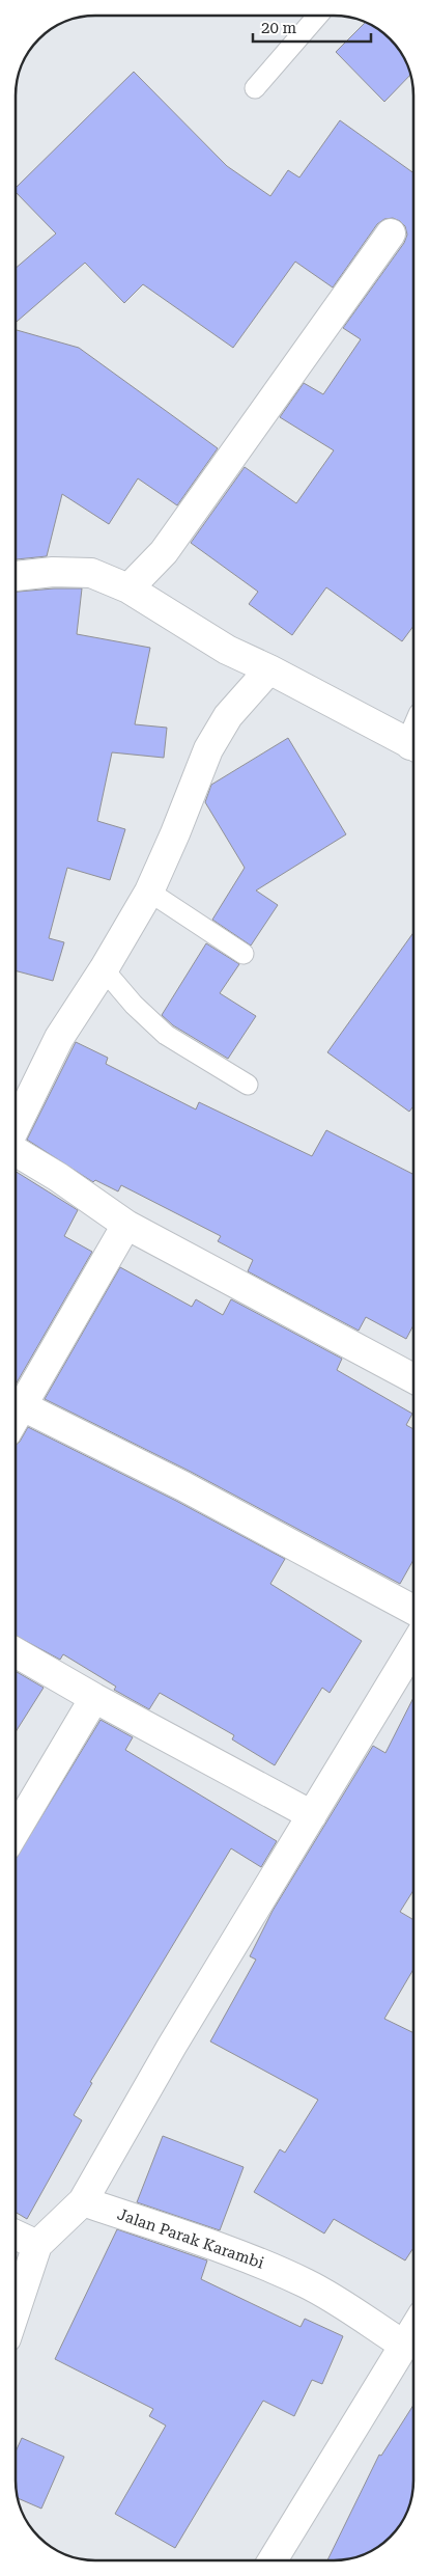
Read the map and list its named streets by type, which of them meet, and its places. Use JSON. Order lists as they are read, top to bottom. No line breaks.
{"streets":{"street":["Jalan Parak Karambi"]},"scale_bar":"20 m"}
